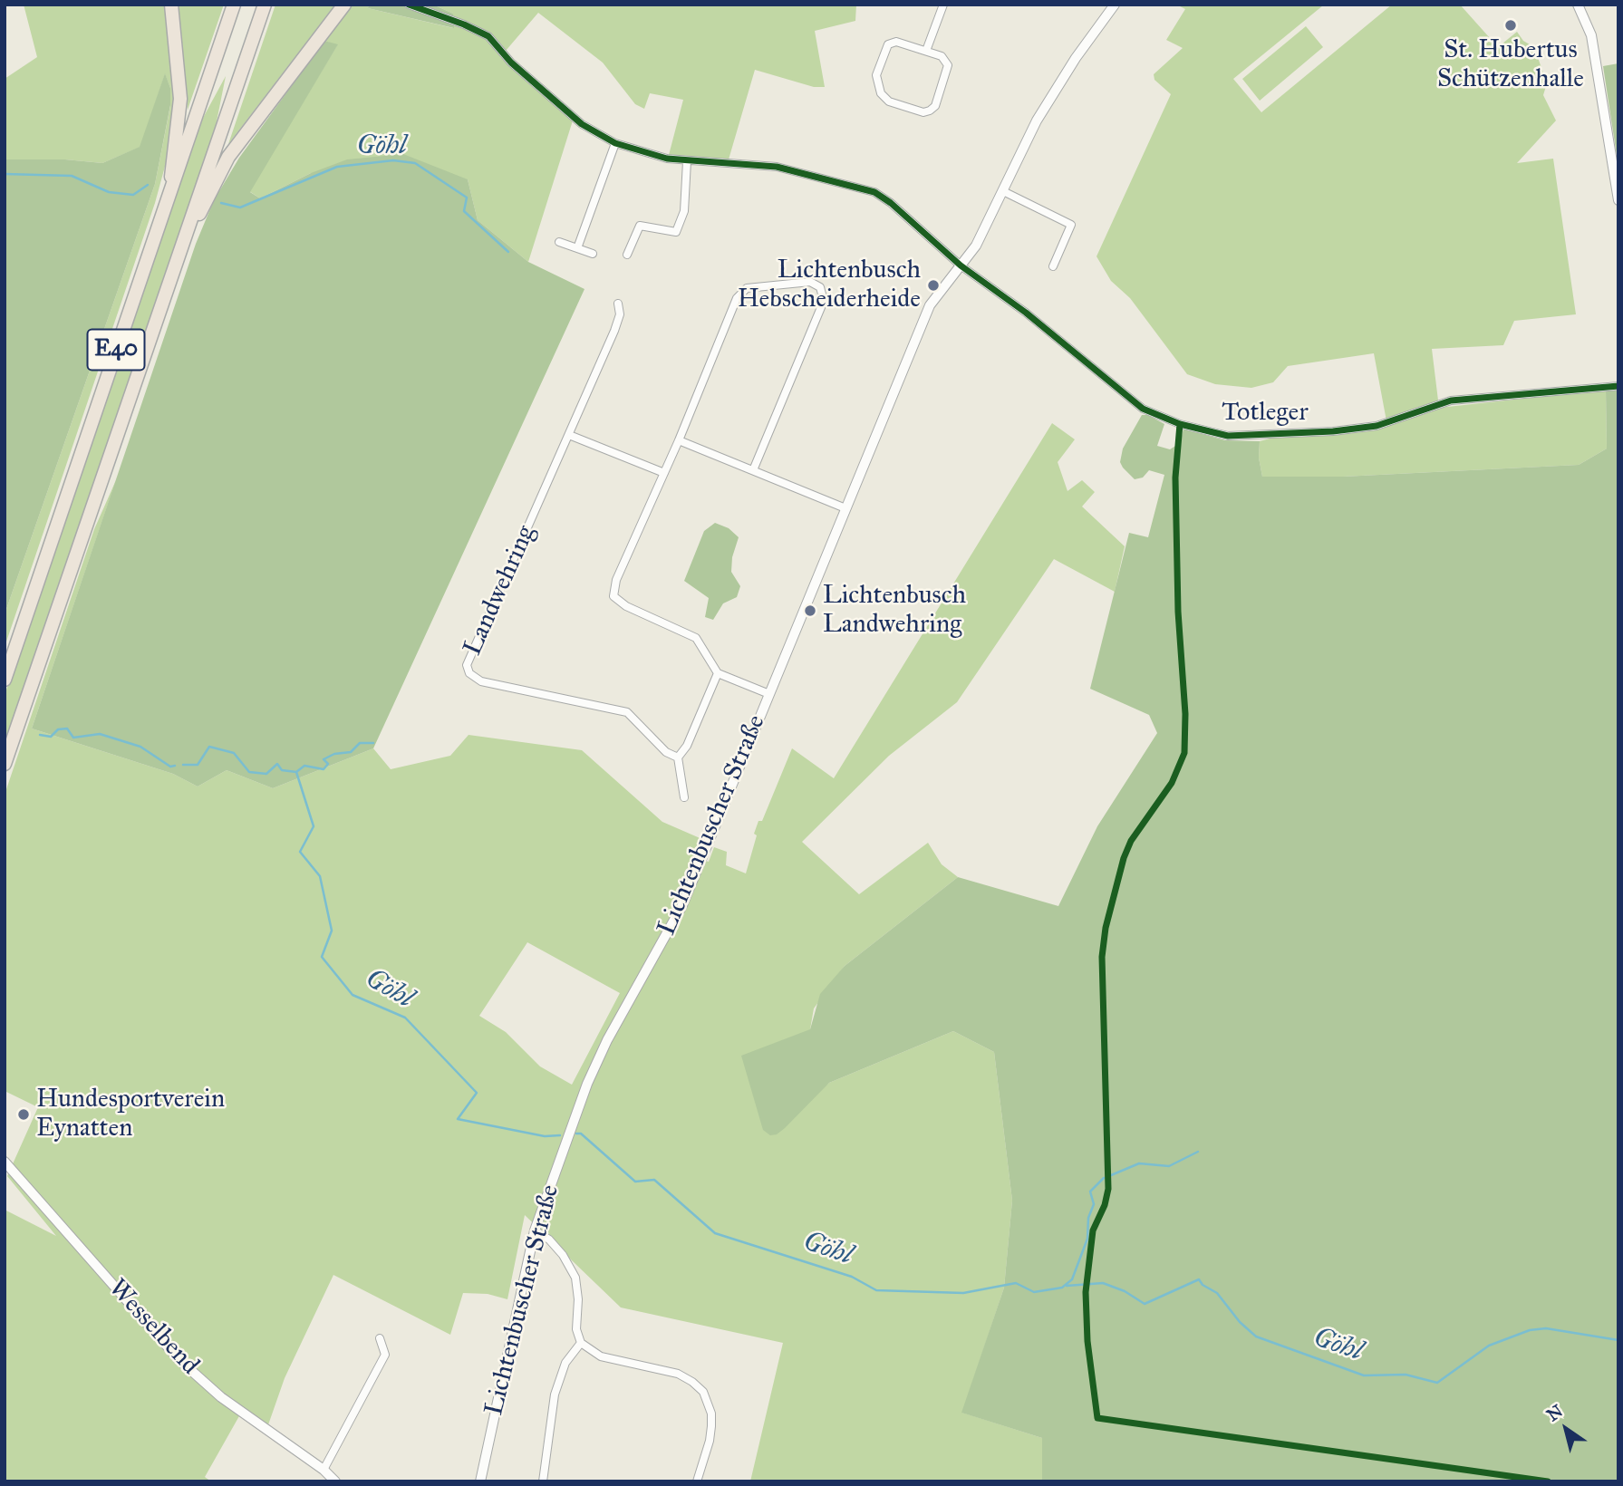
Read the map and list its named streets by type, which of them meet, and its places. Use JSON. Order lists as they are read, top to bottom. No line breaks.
{"streets":{"highway":["E40"],"street":["Totleger","Landwehring","Lichtenbuscher Straße","Wesselbend"]},"crossings":[["Totleger","Lichtenbuscher Straße"]],"water":["Göhl"],"places":["St. Hubertus Schützenhalle","Lichtenbusch Hebscheiderheide","Lichtenbusch Landwehring","Hundesportverein Eynatten"],"north":"top left"}
